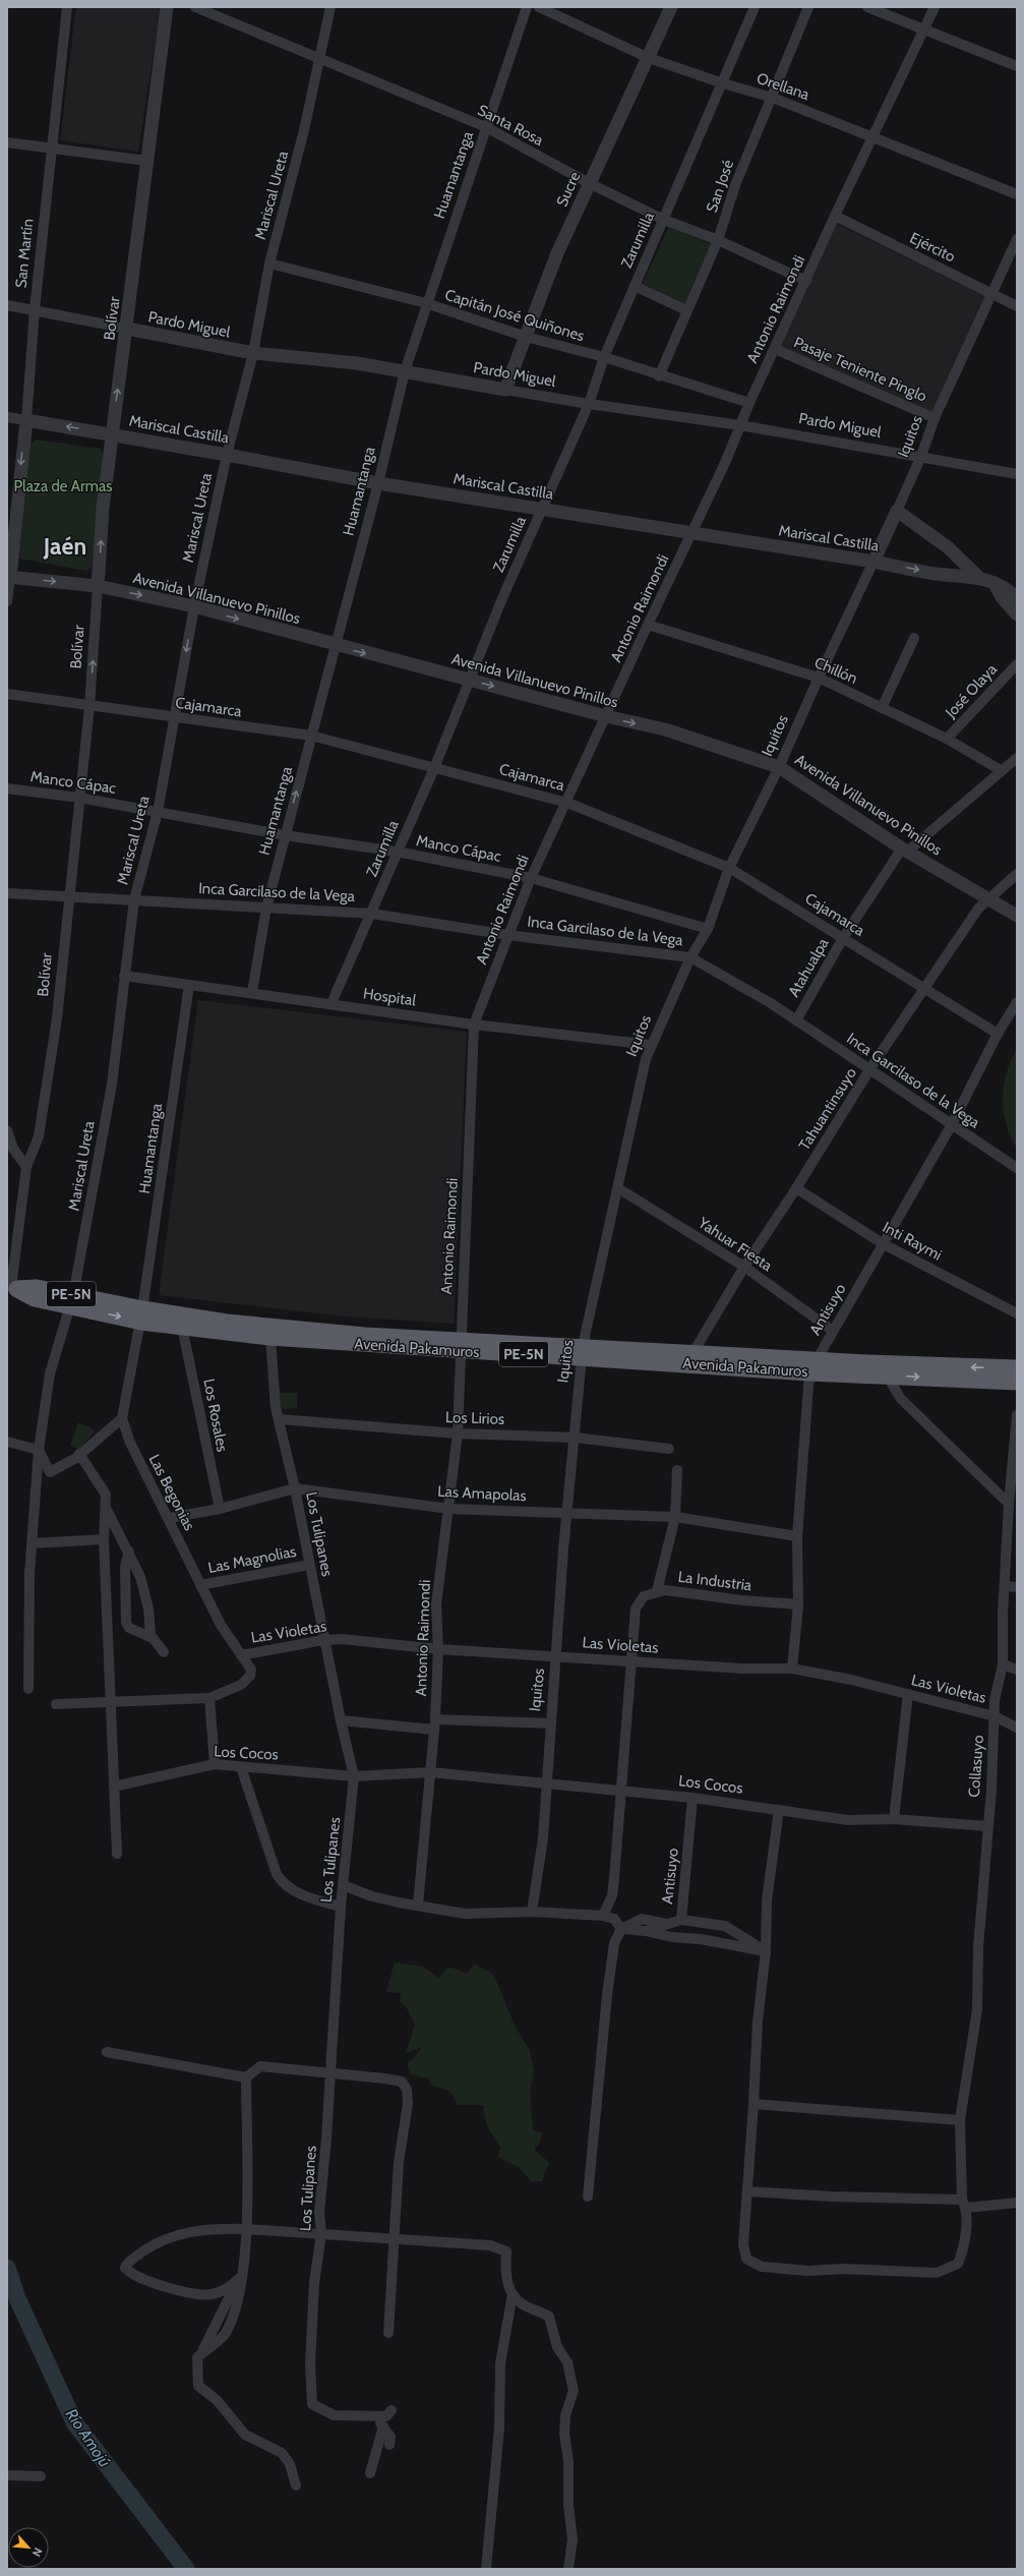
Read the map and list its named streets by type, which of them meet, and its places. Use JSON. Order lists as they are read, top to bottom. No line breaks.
{"streets":{"highway":["PE-5N","Avenida Pakamuros"],"street":["Orellana","Santa Rosa","Huamantanga","San José","Sucre","Mariscal Ureta","Zarumilla","Ejército","San Martín","Antonio Raimondi","Capitán José Quiñones","Bolívar","Pardo Miguel","Pasaje Teniente Pinglo","Mariscal Castilla","Iquitos","Avenida Villanuevo Pinillos","Chillón","José Olaya","Cajamarca","Manco Cápac","Inca Garcilaso de la Vega","Atahualpa","Hospital","Tahuantinsuyo","Inti Raymi","Yahuar Fiesta","Antisuyo","Los Rosales","Los Lirios","Las Begonias","Las Amapolas","Los Tulipanes","Las Magnolias","La Industria","Las Violetas","Los Cocos","Collasuyo"]},"crossings":[["Orellana","San José"],["Orellana","Sucre"],["Orellana","Zarumilla"],["Orellana","Antonio Raimondi"],["Santa Rosa","Huamantanga"],["Santa Rosa","San José"],["Santa Rosa","Sucre"],["Santa Rosa","Mariscal Ureta"],["Santa Rosa","Zarumilla"],["Santa Rosa","Antonio Raimondi"],["Huamantanga","Capitán José Quiñones"],["Huamantanga","Pardo Miguel"],["Huamantanga","Mariscal Castilla"],["Huamantanga","Avenida Villanuevo Pinillos"],["Huamantanga","Cajamarca"],["Huamantanga","Manco Cápac"],["Huamantanga","Inca Garcilaso de la Vega"],["Huamantanga","Hospital"],["Huamantanga","Avenida Pakamuros"],["Huamantanga","Las Begonias"],["San José","Capitán José Quiñones"],["Sucre","Capitán José Quiñones"],["Sucre","Pardo Miguel"],["Mariscal Ureta","Capitán José Quiñones"],["Mariscal Ureta","Pardo Miguel"],["Mariscal Ureta","Mariscal Castilla"],["Mariscal Ureta","Avenida Villanuevo Pinillos"],["Mariscal Ureta","Cajamarca"],["Mariscal Ureta","Manco Cápac"],["Mariscal Ureta","Inca Garcilaso de la Vega"],["Mariscal Ureta","Hospital"],["Mariscal Ureta","Avenida Pakamuros"],["Zarumilla","Capitán José Quiñones"],["Zarumilla","Pardo Miguel"],["Zarumilla","Mariscal Castilla"],["Zarumilla","Avenida Villanuevo Pinillos"],["Zarumilla","Cajamarca"],["Zarumilla","Manco Cápac"],["Zarumilla","Inca Garcilaso de la Vega"],["Zarumilla","Hospital"],["Ejército","Antonio Raimondi"],["Ejército","Iquitos"],["San Martín","Pardo Miguel"],["San Martín","Mariscal Castilla"],["San Martín","Avenida Villanuevo Pinillos"],["Antonio Raimondi","Capitán José Quiñones"],["Antonio Raimondi","Pardo Miguel"],["Antonio Raimondi","Pasaje Teniente Pinglo"],["Antonio Raimondi","Mariscal Castilla"],["Antonio Raimondi","Avenida Villanuevo Pinillos"],["Antonio Raimondi","Chillón"],["Antonio Raimondi","Cajamarca"],["Antonio Raimondi","Manco Cápac"],["Antonio Raimondi","Inca Garcilaso de la Vega"],["Antonio Raimondi","Hospital"],["Antonio Raimondi","Avenida Pakamuros"],["Antonio Raimondi","Los Lirios"],["Antonio Raimondi","Las Amapolas"],["Antonio Raimondi","Las Violetas"],["Antonio Raimondi","Los Cocos"],["Bolívar","Pardo Miguel"],["Bolívar","Mariscal Castilla"],["Bolívar","Avenida Villanuevo Pinillos"],["Bolívar","Cajamarca"],["Bolívar","Manco Cápac"],["Bolívar","Inca Garcilaso de la Vega"],["Bolívar","Avenida Pakamuros"],["Pardo Miguel","Iquitos"],["Pasaje Teniente Pinglo","Iquitos"],["Mariscal Castilla","Iquitos"],["Iquitos","Avenida Villanuevo Pinillos"],["Iquitos","Chillón"],["Iquitos","Cajamarca"],["Iquitos","Manco Cápac"],["Iquitos","Inca Garcilaso de la Vega"],["Iquitos","Hospital"],["Iquitos","Yahuar Fiesta"],["Iquitos","Avenida Pakamuros"],["Iquitos","Los Lirios"],["Iquitos","Las Amapolas"],["Iquitos","Las Violetas"],["Iquitos","Los Cocos"],["Avenida Villanuevo Pinillos","Atahualpa"],["Avenida Villanuevo Pinillos","Tahuantinsuyo"],["Chillón","José Olaya"],["Chillón","Atahualpa"],["Cajamarca","Atahualpa"],["Cajamarca","Tahuantinsuyo"],["Cajamarca","Antisuyo"],["Inca Garcilaso de la Vega","Atahualpa"],["Inca Garcilaso de la Vega","Tahuantinsuyo"],["Inca Garcilaso de la Vega","Antisuyo"],["Tahuantinsuyo","Inti Raymi"],["Tahuantinsuyo","Yahuar Fiesta"],["Tahuantinsuyo","Avenida Pakamuros"],["Inti Raymi","Antisuyo"],["Yahuar Fiesta","Antisuyo"],["Antisuyo","Avenida Pakamuros"],["Antisuyo","Las Amapolas"],["Antisuyo","La Industria"],["Antisuyo","Las Violetas"],["Antisuyo","Los Cocos"],["Avenida Pakamuros","Los Rosales"],["Avenida Pakamuros","Las Begonias"],["Avenida Pakamuros","Los Tulipanes"],["Los Rosales","Las Amapolas"],["Los Lirios","Los Tulipanes"],["Las Begonias","Las Amapolas"],["Las Begonias","Las Magnolias"],["Las Begonias","Las Violetas"],["Las Amapolas","Los Tulipanes"],["Los Tulipanes","Las Magnolias"],["Los Tulipanes","Las Violetas"],["Los Tulipanes","Los Cocos"],["La Industria","Las Violetas"],["Las Violetas","Collasuyo"],["Los Cocos","Collasuyo"]],"one_way":["Avenida Villanuevo Pinillos"],"districts":["Jaén"],"water":["Río Amojú"],"parks":["Plaza de Armas"],"north":"bottom right"}
